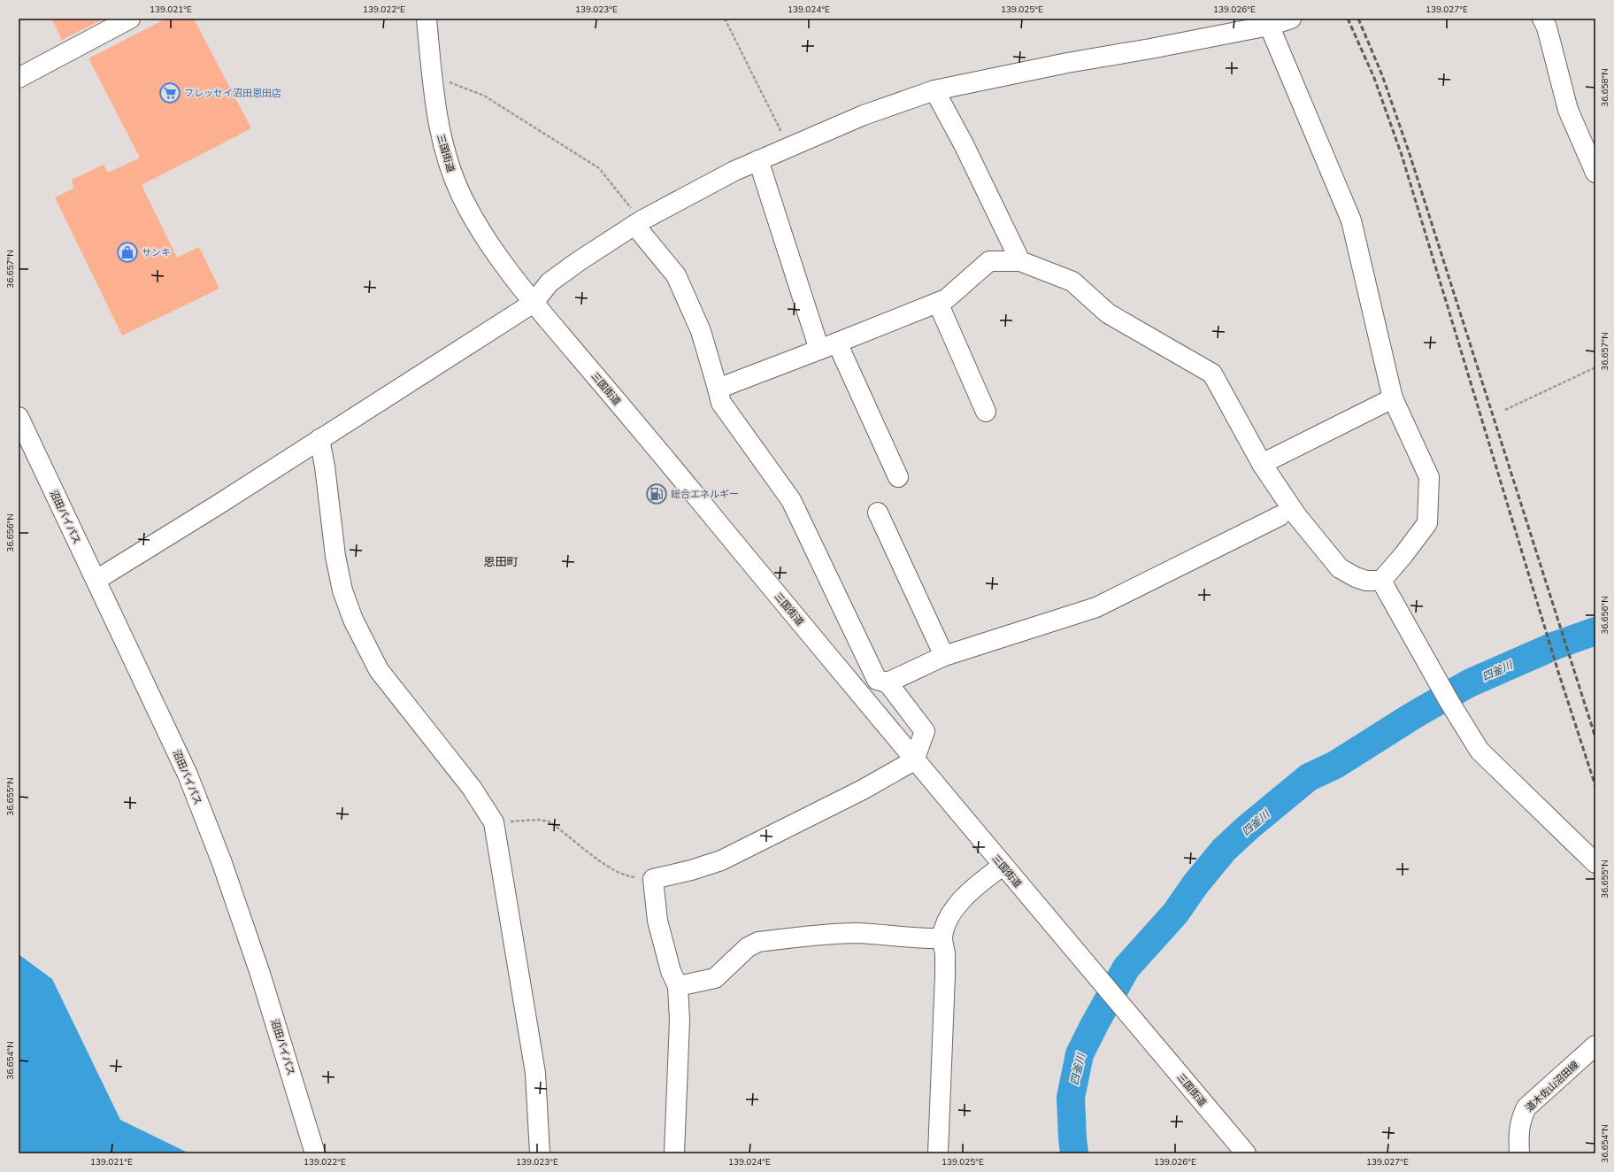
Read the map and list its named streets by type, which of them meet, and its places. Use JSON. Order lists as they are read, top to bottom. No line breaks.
{"streets":{"main road":["三国街道","沼田バイパス","道木佐山沼田線"]},"districts":["恩田町"],"water":["四釜川"],"places":{"supermarket":["フレッセイ沼田恩田店"],"shop":["サンキ"],"fuel station":["総合エネルギー"]},"coordinates":["139.021°E","139.022°E","139.023°E","139.024°E","139.025°E","139.026°E","139.027°E","36.658°N","36.657°N","36.656°N","36.655°N","36.654°N"]}
